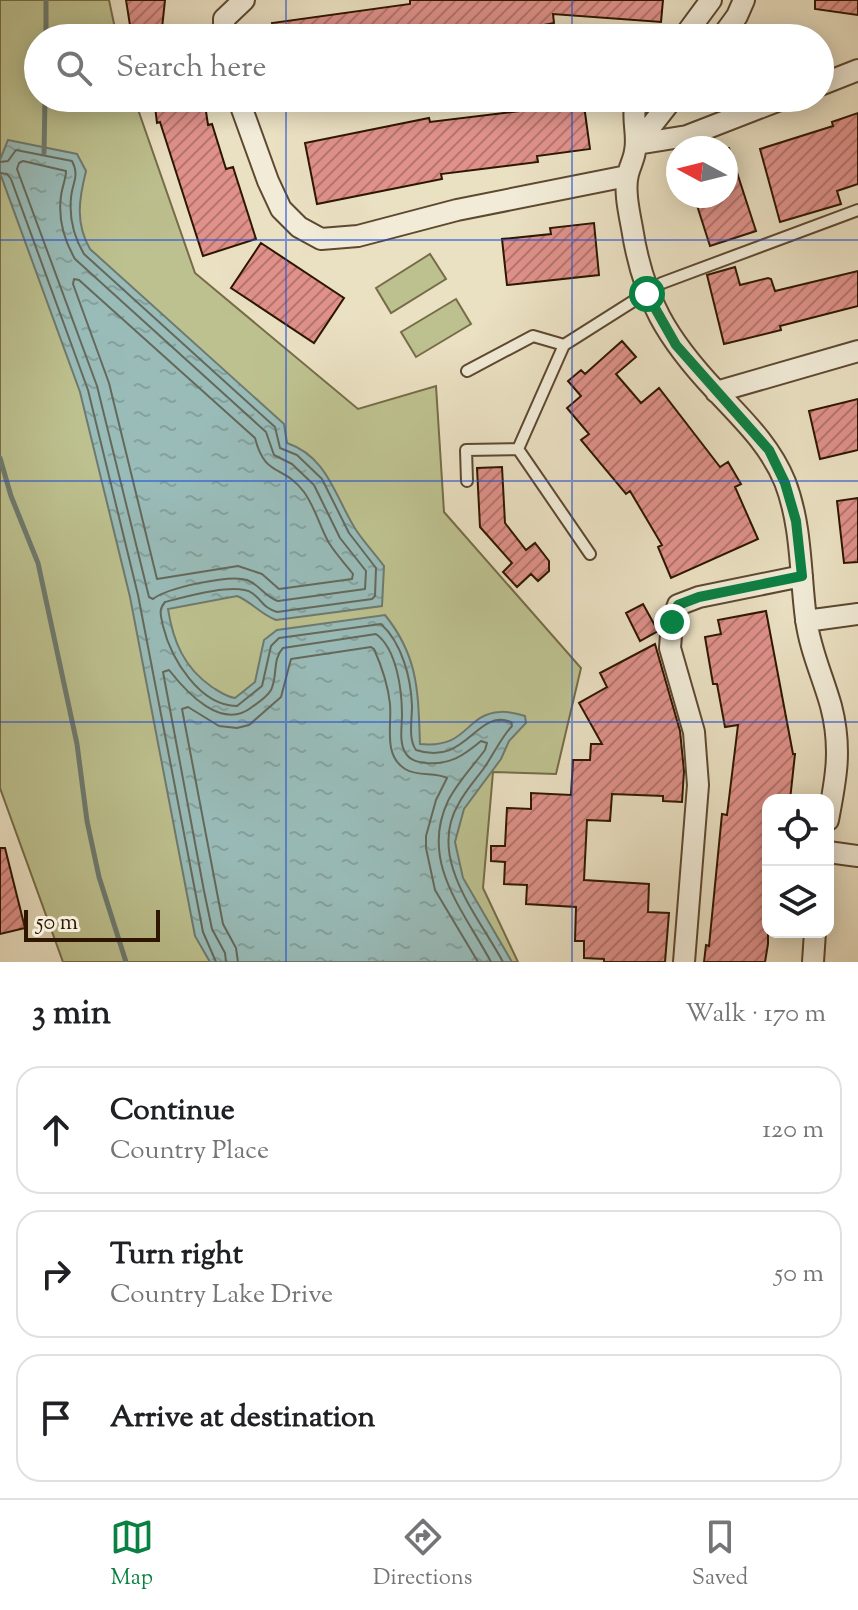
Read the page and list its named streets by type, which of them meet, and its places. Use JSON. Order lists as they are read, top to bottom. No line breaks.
{"scale_bar":"50 m","north":"left","page":{"search":"Search here","scale":"50 m","heading":["3 min","Walk · 170 m"],"list":[["Continue","Country Place","120 m"],["Turn right","Country Lake Drive","50 m"],"Arrive at destination"],"nav":["Map","Directions","Saved"]}}
